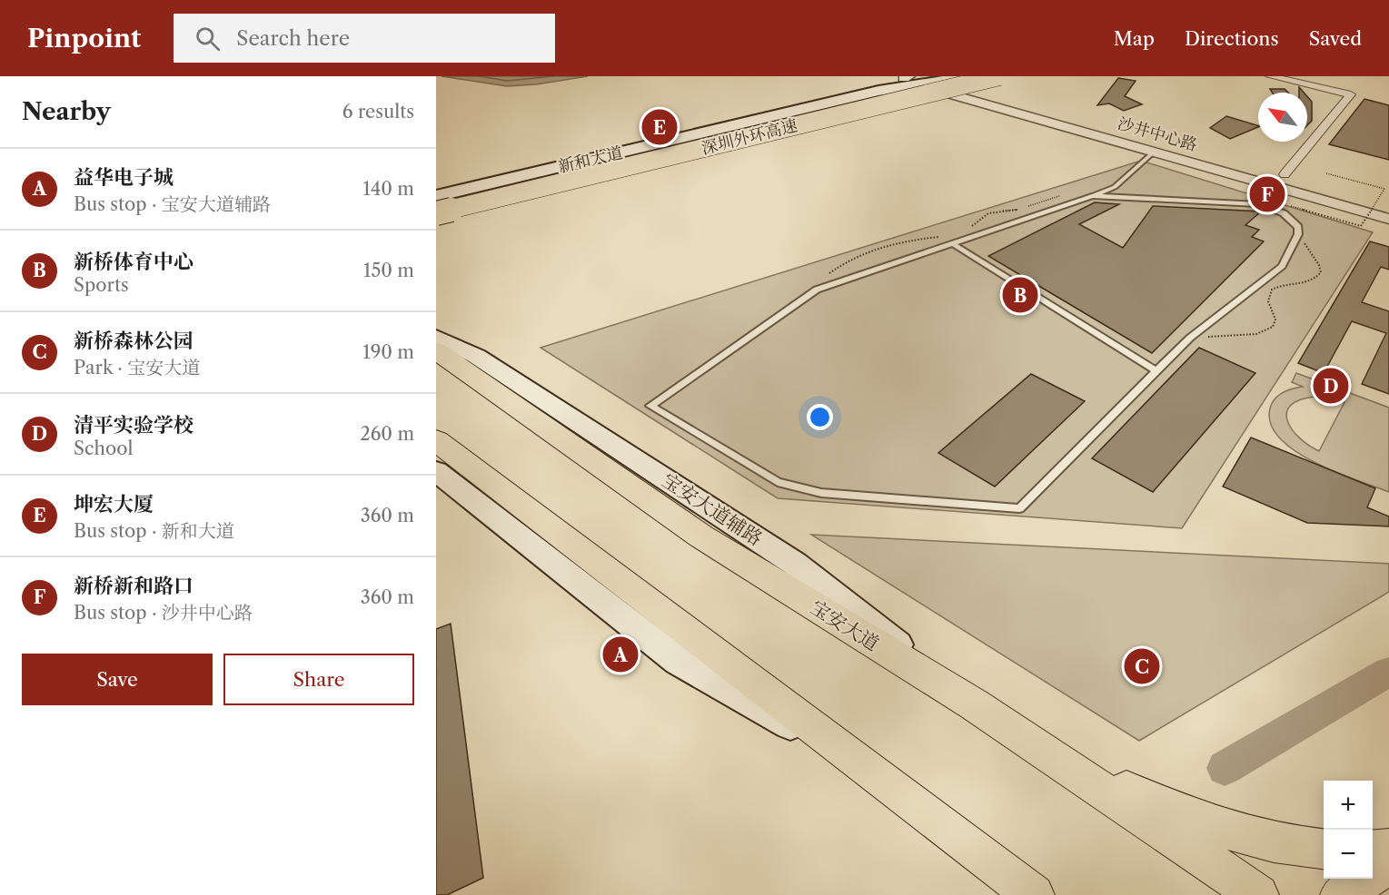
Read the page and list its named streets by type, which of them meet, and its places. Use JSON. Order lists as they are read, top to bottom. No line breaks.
{"streets":{"highway":["深圳外环高速"],"main road":["新和大道","宝安大道辅路","宝安大道"],"street":["沙井中心路"]},"crossings":[["沙井中心路","深圳外环高速"],["沙井中心路","新和大道"],["深圳外环高速","新和大道"],["宝安大道辅路","宝安大道"]],"north":"top left","page":{"header":"Pinpoint","search":"Search here","nav":["Map","Directions","Saved"],"heading":["Nearby","6 results"],"pins":["E","F","B","D","A","C"],"list":[{"mark":"A","name":"益华电子城","note":"Bus stop · 宝安大道辅路","value":"140 m"},{"mark":"B","name":"新桥体育中心","note":"Sports","value":"150 m"},{"mark":"C","name":"新桥森林公园","note":"Park · 宝安大道","value":"190 m"},{"mark":"D","name":"清平实验学校","note":"School","value":"260 m"},{"mark":"E","name":"坤宏大厦","note":"Bus stop · 新和大道","value":"360 m"},{"mark":"F","name":"新桥新和路口","note":"Bus stop · 沙井中心路","value":"360 m"}],"buttons":["Save","Share"],"map_buttons":["+","−"]}}
